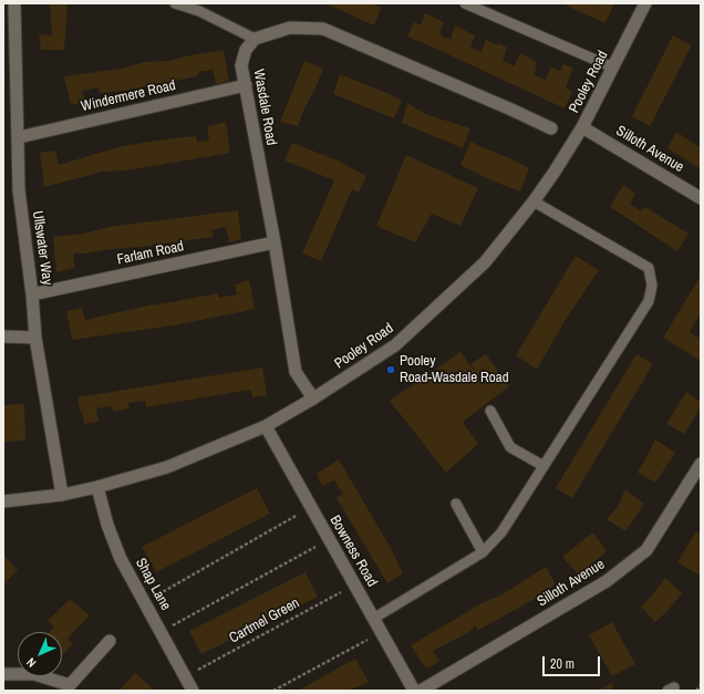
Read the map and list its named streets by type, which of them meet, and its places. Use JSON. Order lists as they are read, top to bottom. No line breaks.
{"streets":{"street":["Pooley Road","Windermere Road","Wasdale Road","Silloth Avenue","Ullswater Way","Farlam Road","Bowness Road","Shap Lane"],"path":["Cartmel Green"]},"crossings":[["Pooley Road","Wasdale Road"],["Pooley Road","Silloth Avenue"],["Pooley Road","Ullswater Way"],["Pooley Road","Bowness Road"],["Pooley Road","Shap Lane"],["Windermere Road","Wasdale Road"],["Windermere Road","Ullswater Way"],["Wasdale Road","Farlam Road"],["Ullswater Way","Farlam Road"],["Bowness Road","Cartmel Green"],["Shap Lane","Cartmel Green"]],"places":["Pooley Road-Wasdale Road"],"scale_bar":"20 m","north":"bottom left"}
